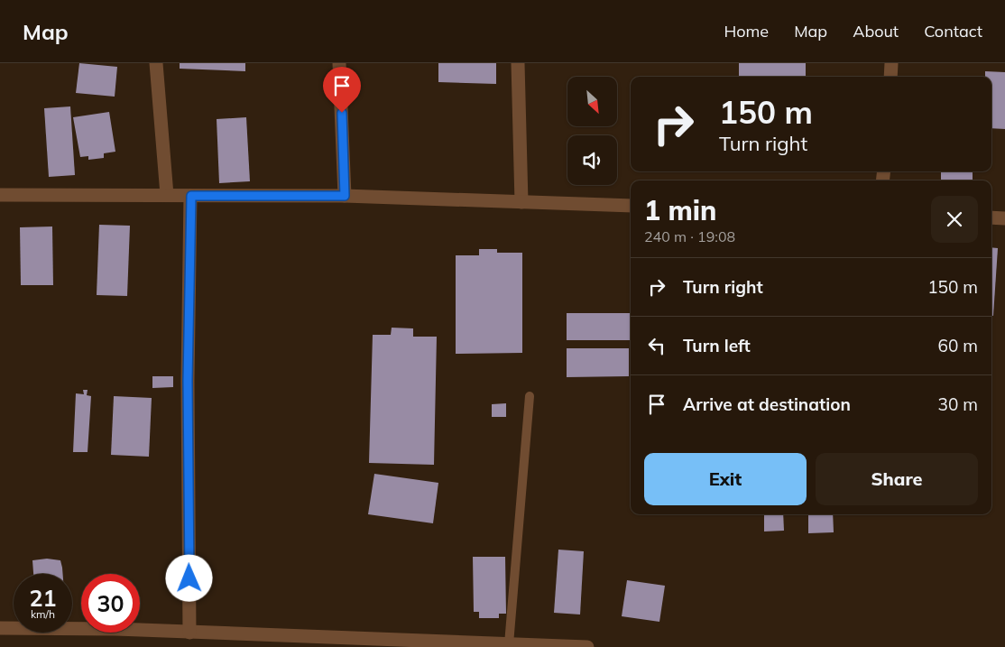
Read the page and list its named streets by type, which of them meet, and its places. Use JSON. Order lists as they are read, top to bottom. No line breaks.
{"north":"bottom right","page":{"header":"Map","nav":["Home","Map","About","Contact"],"turn":["150 m","Turn right"],"heading":["1 min","240 m · 19:08"],"list":[{"name":"Turn right","value":"150 m"},{"name":"Turn left","value":"60 m"},{"name":"Arrive at destination","value":"30 m"}],"buttons":["Exit","Share"],"speed":"21 km/h","limit":"30"}}
